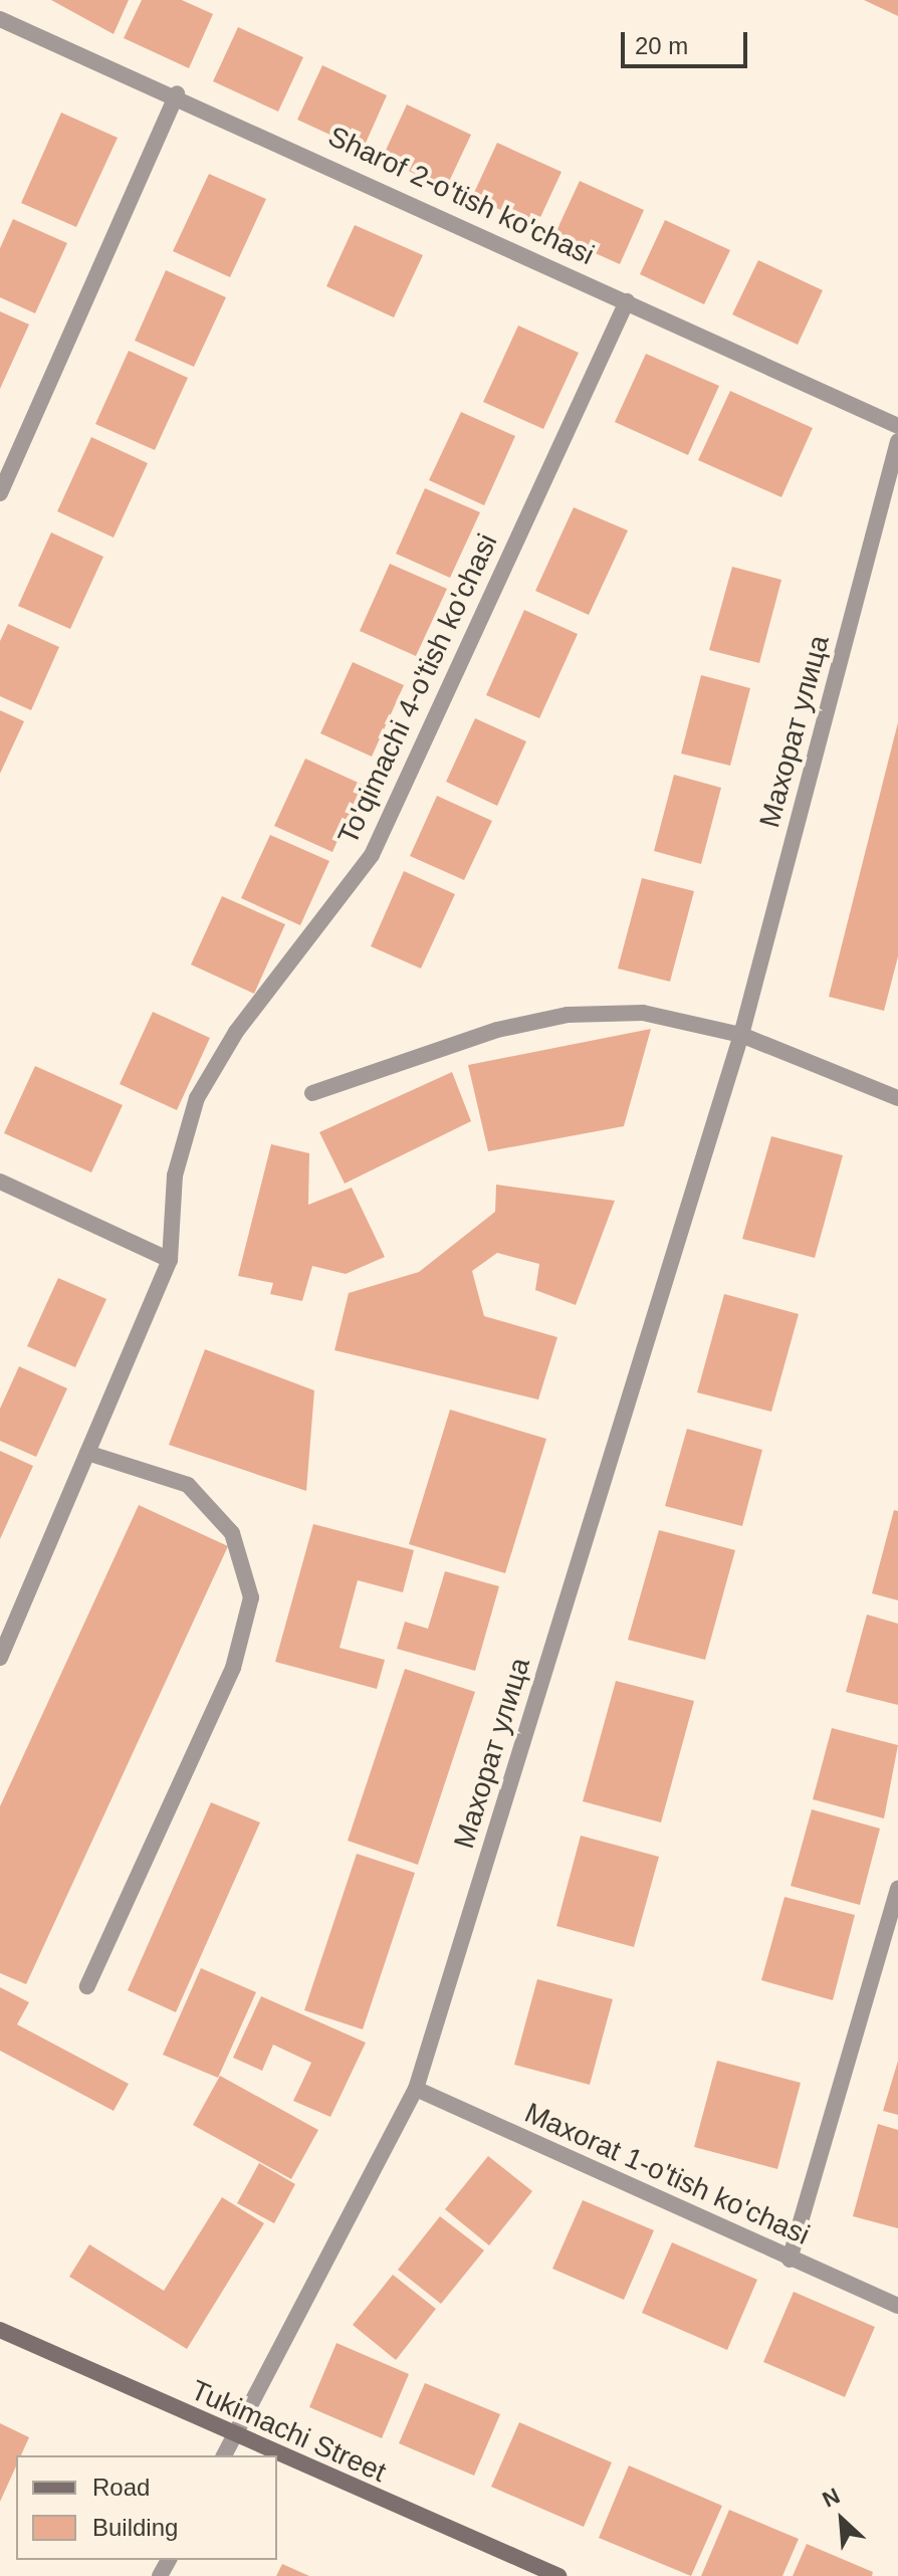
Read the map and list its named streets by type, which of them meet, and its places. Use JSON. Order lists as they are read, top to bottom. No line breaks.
{"streets":{"main road":["Tukimachi Street"],"street":["Sharof 2-o'tish ko'chasi","To'qimachi 4-o'tish ko'chasi","Махорат улица","Maxorat 1-o'tish ko'chasi"]},"crossings":[["Sharof 2-o'tish ko'chasi","To'qimachi 4-o'tish ko'chasi"],["Махорат улица","Maxorat 1-o'tish ko'chasi"],["Махорат улица","Tukimachi Street"]],"legend":["Road","Building"],"scale_bar":"20 m","north":"top left"}
